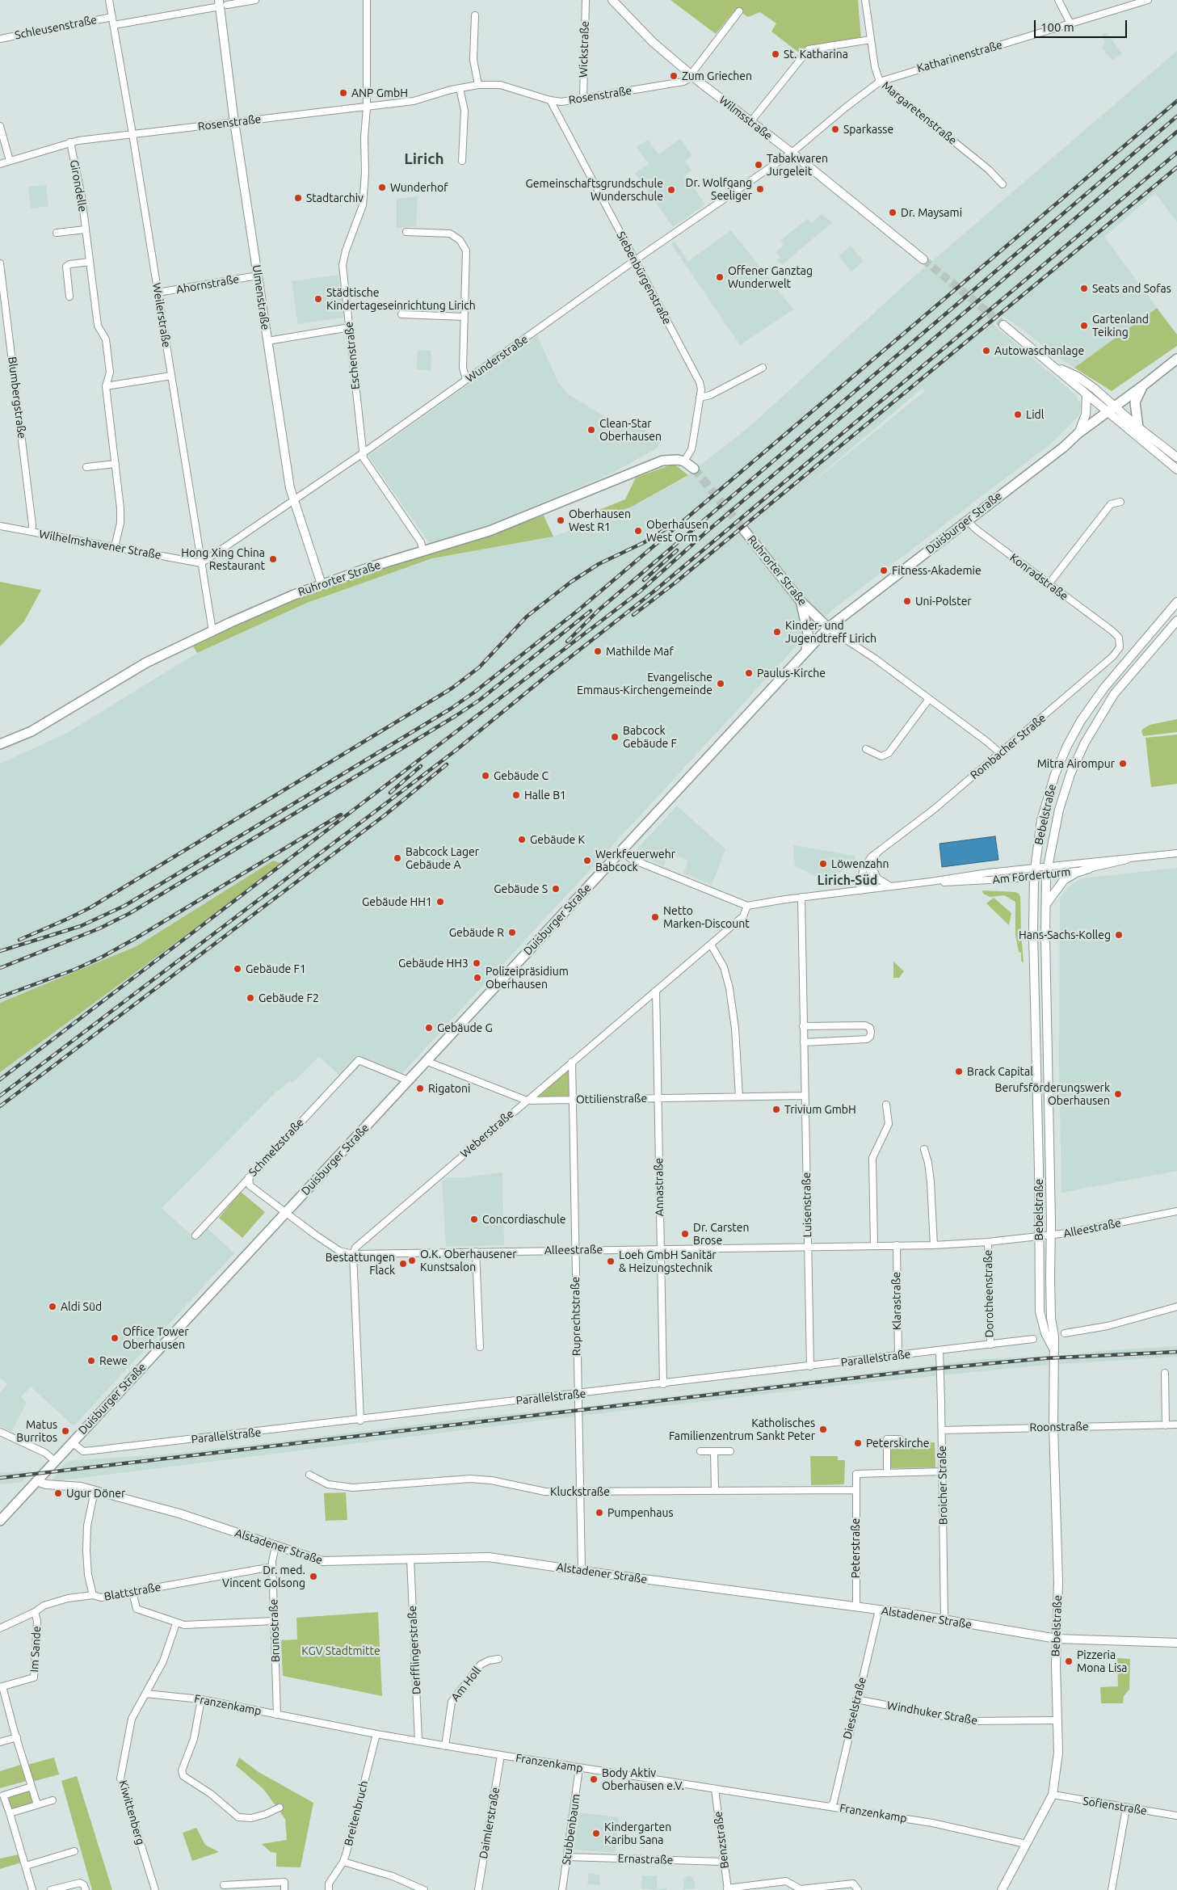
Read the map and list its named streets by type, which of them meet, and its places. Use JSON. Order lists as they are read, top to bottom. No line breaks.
{"streets":{"main road":["Duisburger Straße","Ruhrorter Straße"],"street":["Schleusenstraße","Wickstraße","Katharinenstraße","Rosenstraße","Margaretenstraße","Wilmsstraße","Girondelle","Siebenbürgenstraße","Ahornstraße","Ulmenstraße","Weilerstraße","Eschenstraße","Wunderstraße","Blumbergstraße","Wilhelmshavener Straße","Konradstraße","Rombacher Straße","Bebelstraße","Am Förderturm","Ottilienstraße","Weberstraße","Schmelzstraße","Annastraße","Luisenstraße","Alleestraße","Dorotheenstraße","Klarastraße","Ruprechtstraße","Parallelstraße","Roonstraße","Broicher Straße","Kluckstraße","Alstadener Straße","Peterstraße","Blattstraße","Brunostraße","Im Sande","Derfflingerstraße","Am Holl","Franzenkamp","Dieselstraße","Windhuker Straße","Sofienstraße","Kiwittenberg","Breitenbruch","Daimlerstraße","Stubbenbaum","Benzstraße","Ernastraße"]},"crossings":[["Schleusenstraße","Weilerstraße"],["Wickstraße","Rosenstraße"],["Katharinenstraße","Margaretenstraße"],["Katharinenstraße","Wilmsstraße"],["Katharinenstraße","Wunderstraße"],["Rosenstraße","Wilmsstraße"],["Rosenstraße","Girondelle"],["Rosenstraße","Siebenbürgenstraße"],["Rosenstraße","Ulmenstraße"],["Rosenstraße","Weilerstraße"],["Rosenstraße","Eschenstraße"],["Wilmsstraße","Wunderstraße"],["Girondelle","Wilhelmshavener Straße"],["Siebenbürgenstraße","Wunderstraße"],["Siebenbürgenstraße","Ruhrorter Straße"],["Ahornstraße","Ulmenstraße"],["Ahornstraße","Weilerstraße"],["Ulmenstraße","Wunderstraße"],["Ulmenstraße","Ruhrorter Straße"],["Weilerstraße","Wunderstraße"],["Weilerstraße","Wilhelmshavener Straße"],["Weilerstraße","Ruhrorter Straße"],["Eschenstraße","Wunderstraße"],["Eschenstraße","Ruhrorter Straße"],["Wunderstraße","Wilhelmshavener Straße"],["Blumbergstraße","Wilhelmshavener Straße"],["Duisburger Straße","Ruhrorter Straße"],["Duisburger Straße","Konradstraße"],["Duisburger Straße","Ottilienstraße"],["Duisburger Straße","Schmelzstraße"],["Duisburger Straße","Alleestraße"],["Duisburger Straße","Parallelstraße"],["Duisburger Straße","Alstadener Straße"],["Konradstraße","Rombacher Straße"],["Rombacher Straße","Am Förderturm"],["Bebelstraße","Am Förderturm"],["Bebelstraße","Alleestraße"],["Bebelstraße","Roonstraße"],["Bebelstraße","Alstadener Straße"],["Bebelstraße","Franzenkamp"],["Bebelstraße","Windhuker Straße"],["Bebelstraße","Sofienstraße"],["Am Förderturm","Weberstraße"],["Am Förderturm","Luisenstraße"],["Ottilienstraße","Weberstraße"],["Ottilienstraße","Annastraße"],["Ottilienstraße","Luisenstraße"],["Ottilienstraße","Ruprechtstraße"],["Weberstraße","Annastraße"],["Weberstraße","Alleestraße"],["Weberstraße","Ruprechtstraße"],["Schmelzstraße","Alleestraße"],["Annastraße","Alleestraße"],["Annastraße","Parallelstraße"],["Luisenstraße","Alleestraße"],["Luisenstraße","Parallelstraße"],["Alleestraße","Dorotheenstraße"],["Alleestraße","Klarastraße"],["Alleestraße","Ruprechtstraße"],["Dorotheenstraße","Parallelstraße"],["Klarastraße","Parallelstraße"],["Ruprechtstraße","Parallelstraße"],["Ruprechtstraße","Kluckstraße"],["Ruprechtstraße","Alstadener Straße"],["Parallelstraße","Broicher Straße"],["Roonstraße","Broicher Straße"],["Broicher Straße","Alstadener Straße"],["Kluckstraße","Peterstraße"],["Alstadener Straße","Peterstraße"],["Alstadener Straße","Brunostraße"],["Alstadener Straße","Derfflingerstraße"],["Alstadener Straße","Dieselstraße"],["Blattstraße","Brunostraße"],["Blattstraße","Im Sande"],["Brunostraße","Franzenkamp"],["Derfflingerstraße","Franzenkamp"],["Am Holl","Franzenkamp"],["Franzenkamp","Dieselstraße"],["Franzenkamp","Kiwittenberg"],["Franzenkamp","Breitenbruch"],["Franzenkamp","Daimlerstraße"],["Franzenkamp","Stubbenbaum"],["Franzenkamp","Benzstraße"],["Dieselstraße","Windhuker Straße"],["Stubbenbaum","Ernastraße"],["Benzstraße","Ernastraße"]],"districts":["Lirich","Lirich-Süd"],"parks":["KGV Stadtmitte"],"places":["St. Katharina","Zum Griechen","ANP GmbH","Sparkasse","Tabakwaren Jurgeleit","Wunderhof","Dr. Wolfgang Seeliger","Gemeinschaftsgrundschule Wunderschule","Stadtarchiv","Dr. Maysami","Offener Ganztag Wunderwelt","Seats and Sofas","Städtische Kindertageseinrichtung Lirich","Gartenland Teiking","Autowaschanlage","Lidl","Clean-Star Oberhausen","Oberhausen West R1","Oberhausen West Orm","Hong Xing China Restaurant","Fitness-Akademie","Uni-Polster","Kinder- und Jugendtreff Lirich","Mathilde Maf","Paulus-Kirche","Evangelische Emmaus-Kirchengemeinde","Babcock Gebäude F","Mitra Airompur","Gebäude C","Halle B1","Gebäude K","Babcock Lager Gebäude A","Werkfeuerwehr Babcock","Löwenzahn","Gebäude S","Gebäude HH1","Netto Marken-Discount","Gebäude R","Hans-Sachs-Kolleg","Gebäude HH3","Gebäude F1","Polizeipräsidium Oberhausen","Gebäude F2","Gebäude G","Brack Capital","Rigatoni","Berufsförderungswerk Oberhausen","Trivium GmbH","Concordiaschule","Dr. Carsten Brose","O.K. Oberhausener Kunstsalon","Loeh GmbH Sanitär & Heizungstechnik","Bestattungen Flack","Aldi Süd","Office Tower Oberhausen","Rewe","Katholisches Familienzentrum Sankt Peter","Matus Burritos","Peterskirche","Ugur Döner","Pumpenhaus","Dr. med. Vincent Golsong","Pizzeria Mona Lisa","Body Aktiv Oberhausen e.V.","Kindergarten Karibu Sana"],"scale_bar":"100 m"}
